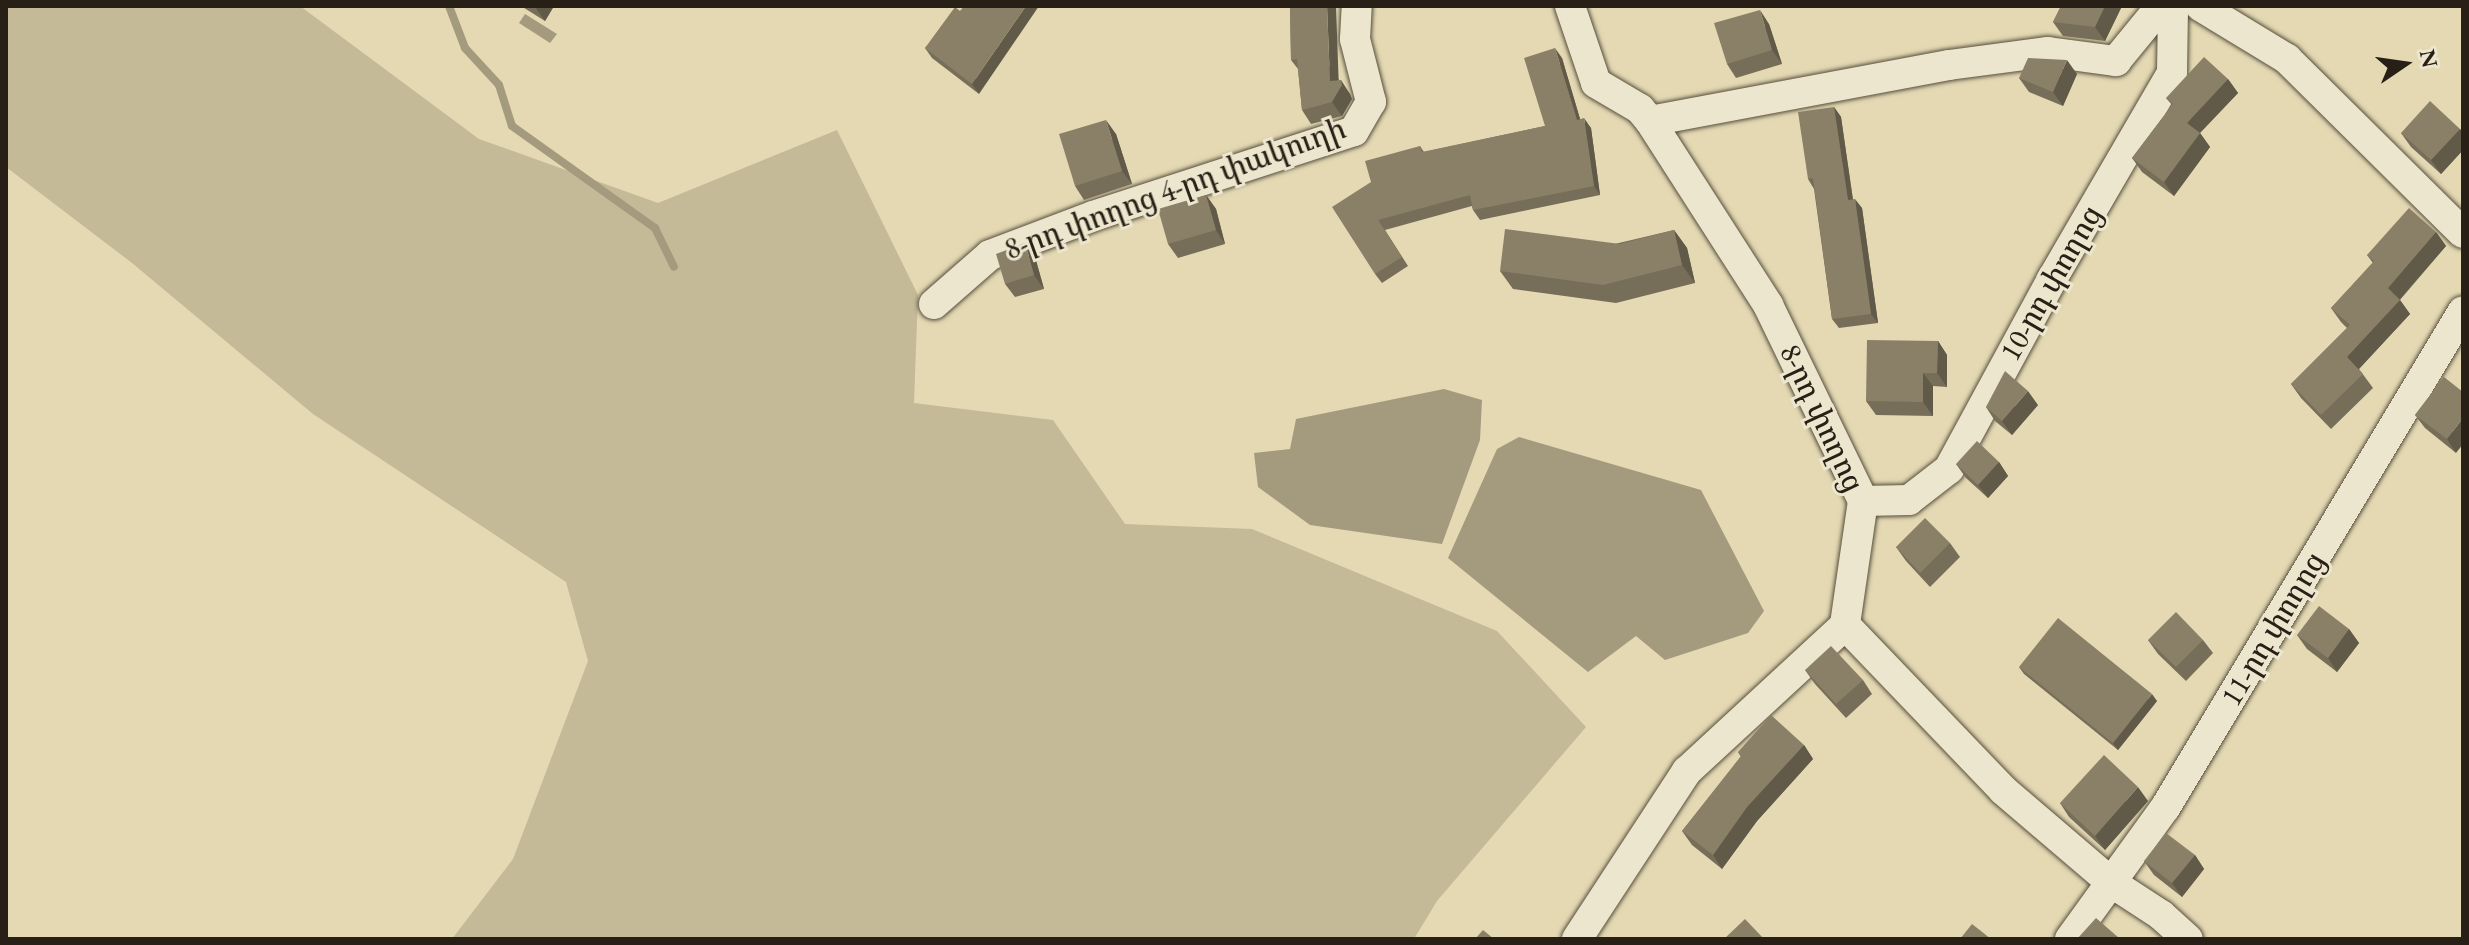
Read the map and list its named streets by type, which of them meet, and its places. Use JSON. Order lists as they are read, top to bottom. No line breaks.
{"streets":{"street":["8-րդ փողոց 4-րդ փակուղի","10-րդ փողոց","8-րդ փողոց","11-րդ փողոց"]},"crossings":[["10-րդ փողոց","8-րդ փողոց"]],"north":"right"}
